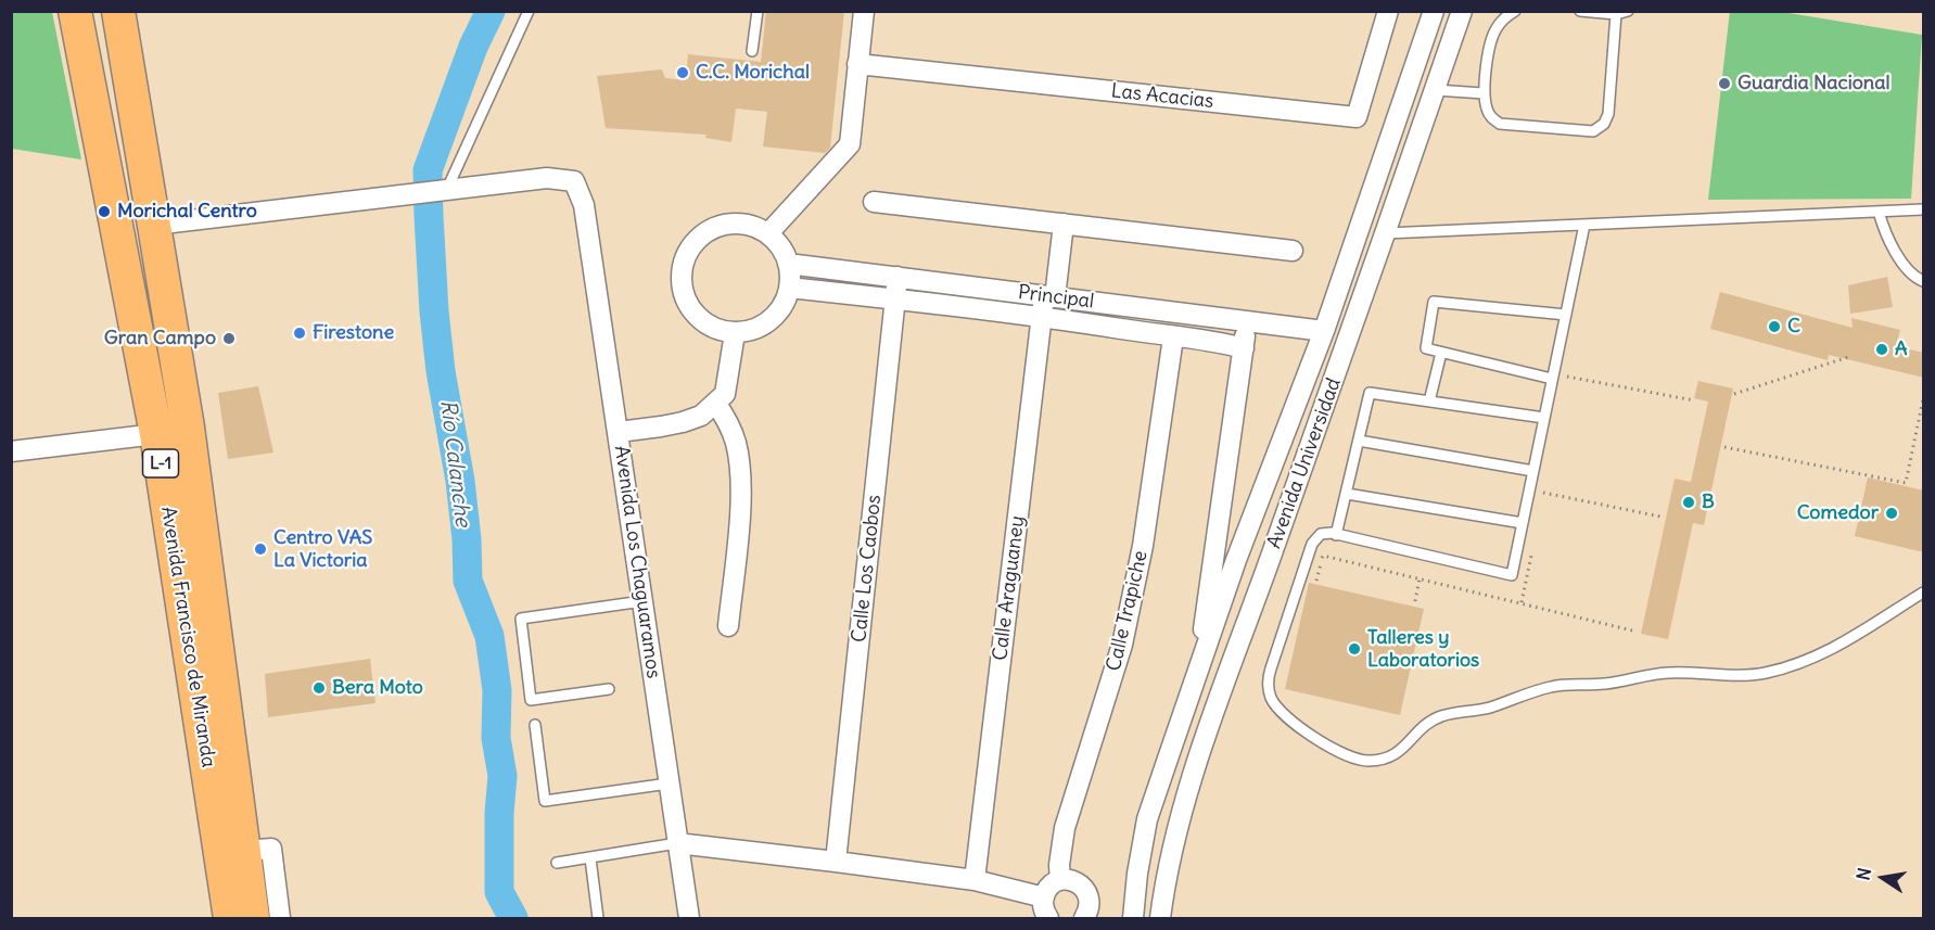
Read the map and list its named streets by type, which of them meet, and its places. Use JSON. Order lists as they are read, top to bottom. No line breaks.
{"streets":{"main road":["L-1","Avenida Francisco de Miranda"],"street":["Las Acacias","Principal","Avenida Universidad","Avenida Los Chaguaramos","Calle Los Caobos","Calle Araguaney","Calle Trapiche"]},"crossings":[["Principal","Avenida Universidad"],["Principal","Calle Los Caobos"],["Principal","Calle Araguaney"],["Principal","Calle Trapiche"]],"water":["Río Calanche"],"places":["C.C. Morichal","Guardia Nacional","Morichal Centro","C","Firestone","Gran Campo","A","B","Comedor","Centro VAS La Victoria","Talleres y Laboratorios","Bera Moto"],"north":"left"}
